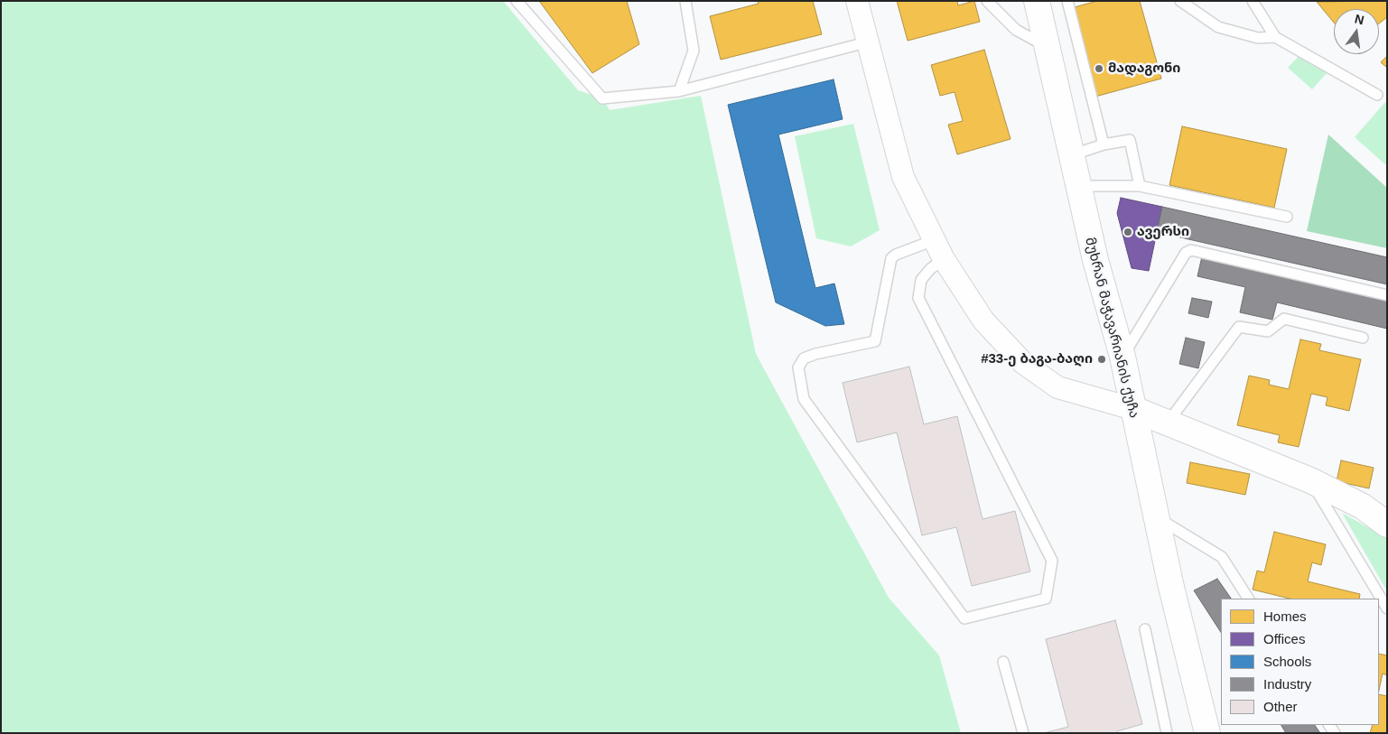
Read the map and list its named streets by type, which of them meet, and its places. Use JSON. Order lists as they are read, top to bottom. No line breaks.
{"streets":{"main road":["მუხრან მაჭავარიანის ქუჩა"]},"places":["მადაგონი","ავერსი","#33-ე ბაგა-ბაღი"],"legend":["Homes","Offices","Schools","Industry","Other"],"north":"top"}
